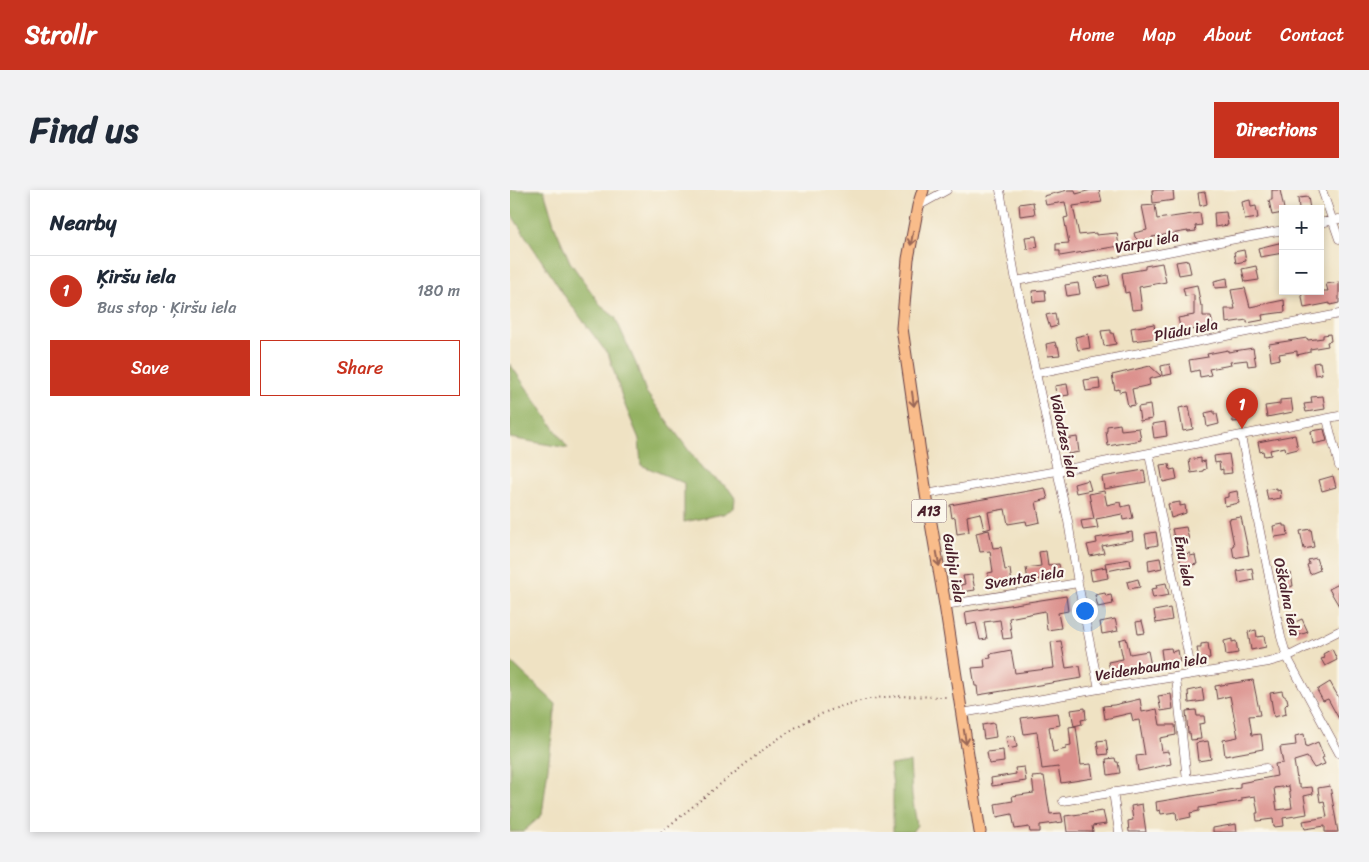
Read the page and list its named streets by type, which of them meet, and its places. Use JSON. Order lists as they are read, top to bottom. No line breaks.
{"streets":{"main road":["A13","Gulbju iela"],"street":["Vārpu iela","Plūdu iela","Vālodzes iela","Ēnu iela","Sventas iela","Oškalna iela","Veidenbauma iela"]},"crossings":[["Vārpu iela","Vālodzes iela"],["Plūdu iela","Vālodzes iela"],["Vālodzes iela","Sventas iela"],["Vālodzes iela","Veidenbauma iela"],["Ēnu iela","Veidenbauma iela"],["Gulbju iela","Sventas iela"],["Gulbju iela","Veidenbauma iela"],["Oškalna iela","Veidenbauma iela"]],"one_way":["Gulbju iela"],"page":{"header":"Strollr","nav":["Home","Map","About","Contact"],"title":"Find us","buttons":["Directions",["Save","Share"]],"heading":"Nearby","map_buttons":["+","−"],"list":[{"mark":"1","name":"Ķiršu iela","note":"Bus stop · Ķiršu iela","value":"180 m"}],"pins":"1"}}
